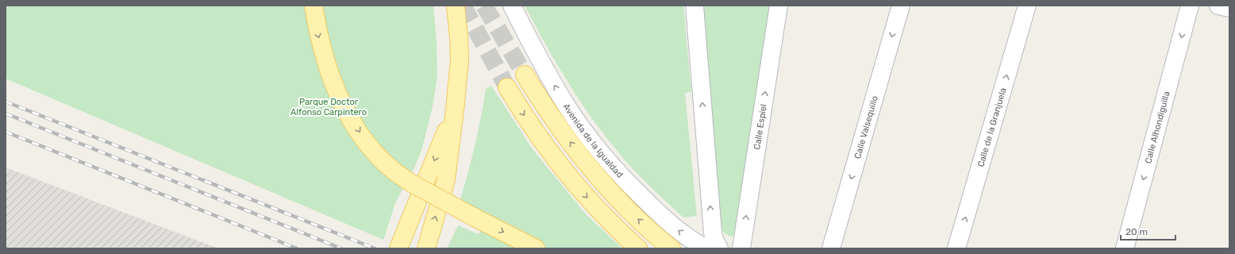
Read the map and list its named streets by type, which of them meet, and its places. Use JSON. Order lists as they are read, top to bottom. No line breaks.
{"streets":{"street":["Calle Espiel","Calle Valsequillo","Calle de la Granjuela","Calle Alhondiguilla","Avenida de la Igualdad"]},"one_way":["Calle de la Granjuela","Calle Alhondiguilla","Avenida de la Igualdad"],"parks":["Parque Doctor Alfonso Carpintero"],"scale_bar":"20 m"}
